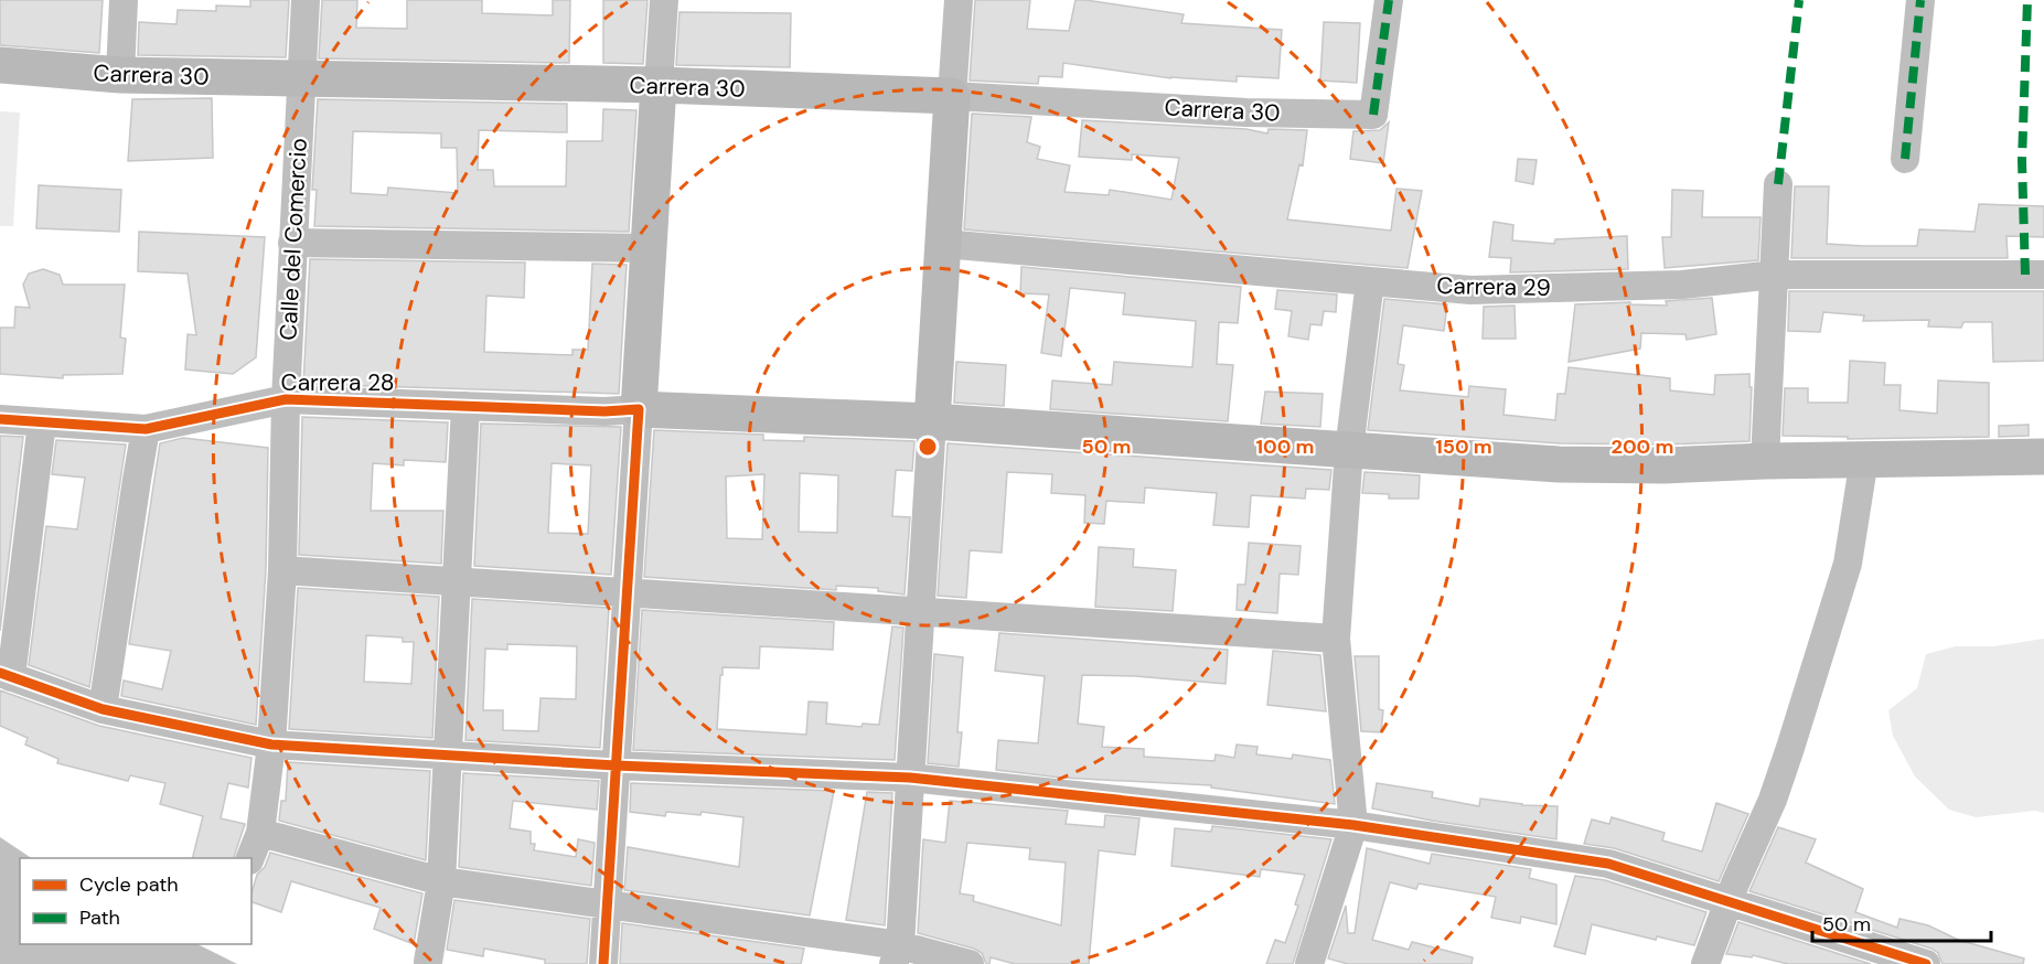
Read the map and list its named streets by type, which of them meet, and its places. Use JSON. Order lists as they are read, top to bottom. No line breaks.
{"streets":{"main road":["Carrera 30","Carrera 28"],"street":["Calle del Comercio","Carrera 29"]},"crossings":[["Carrera 30","Calle del Comercio"],["Calle del Comercio","Carrera 28"]],"legend":["Cycle path","Path"],"scale_bar":"50 m","rings":["50 m","100 m","150 m","200 m"]}
